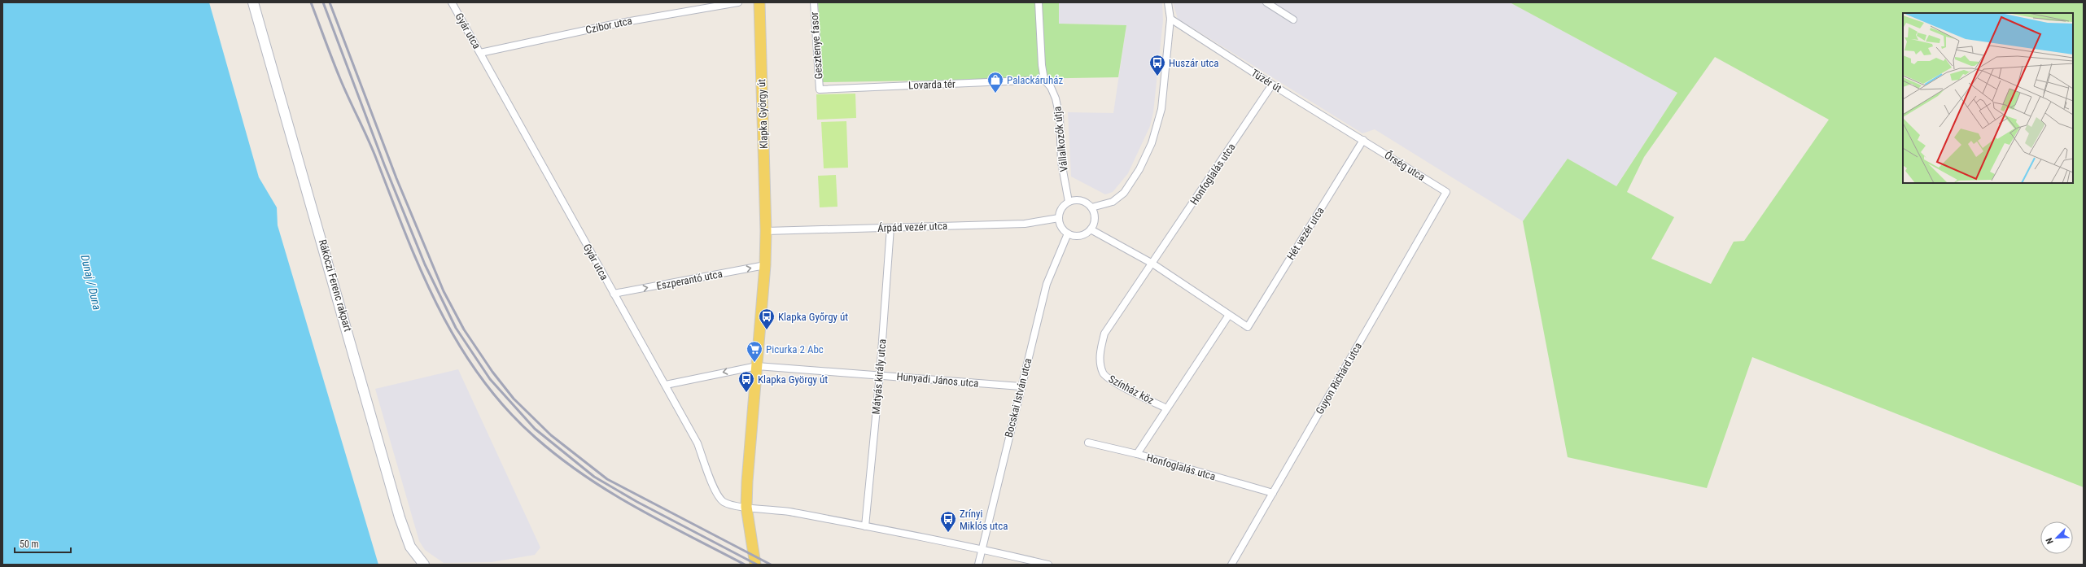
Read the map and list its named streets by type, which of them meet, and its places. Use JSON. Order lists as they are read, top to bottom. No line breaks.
{"streets":{"main road":["Klapka György út"],"street":["Czibor utca","Gyár utca","Gesztenye fasor","Tüzér út","Lovarda tér","Vállalkozók útja","Őrség utca","Honfoglalás utca","Árpád vezér utca","Hét vezér utca","Eszperantó utca","Rákóczi Ferenc rakpart","Mátyás király utca","Guyon Richárd utca","Hunyadi János utca","Színház köz","Bocskai István utca"]},"crossings":[["Czibor utca","Gyár utca"],["Gyár utca","Klapka György út"],["Gyár utca","Eszperantó utca"],["Gyár utca","Hunyadi János utca"],["Gesztenye fasor","Lovarda tér"],["Tüzér út","Őrség utca"],["Tüzér út","Honfoglalás utca"],["Tüzér út","Hét vezér utca"],["Lovarda tér","Vállalkozók útja"],["Klapka György út","Árpád vezér utca"],["Klapka György út","Eszperantó utca"],["Klapka György út","Hunyadi János utca"],["Vállalkozók útja","Árpád vezér utca"],["Vállalkozók útja","Bocskai István utca"],["Őrség utca","Hét vezér utca"],["Őrség utca","Guyon Richárd utca"],["Honfoglalás utca","Guyon Richárd utca"],["Honfoglalás utca","Színház köz"],["Árpád vezér utca","Mátyás király utca"],["Árpád vezér utca","Bocskai István utca"],["Mátyás király utca","Hunyadi János utca"],["Hunyadi János utca","Bocskai István utca"]],"one_way":["Eszperantó utca"],"water":["Dunaj / Duna"],"places":{"bus stop":["Huszár utca","Klapka Győrgy út","Klapka György út","Zrínyi Miklós utca"],"shop":["Palackáruház"],"supermarket":["Picurka 2 Abc"]},"scale_bar":"50 m","north":"bottom left"}
